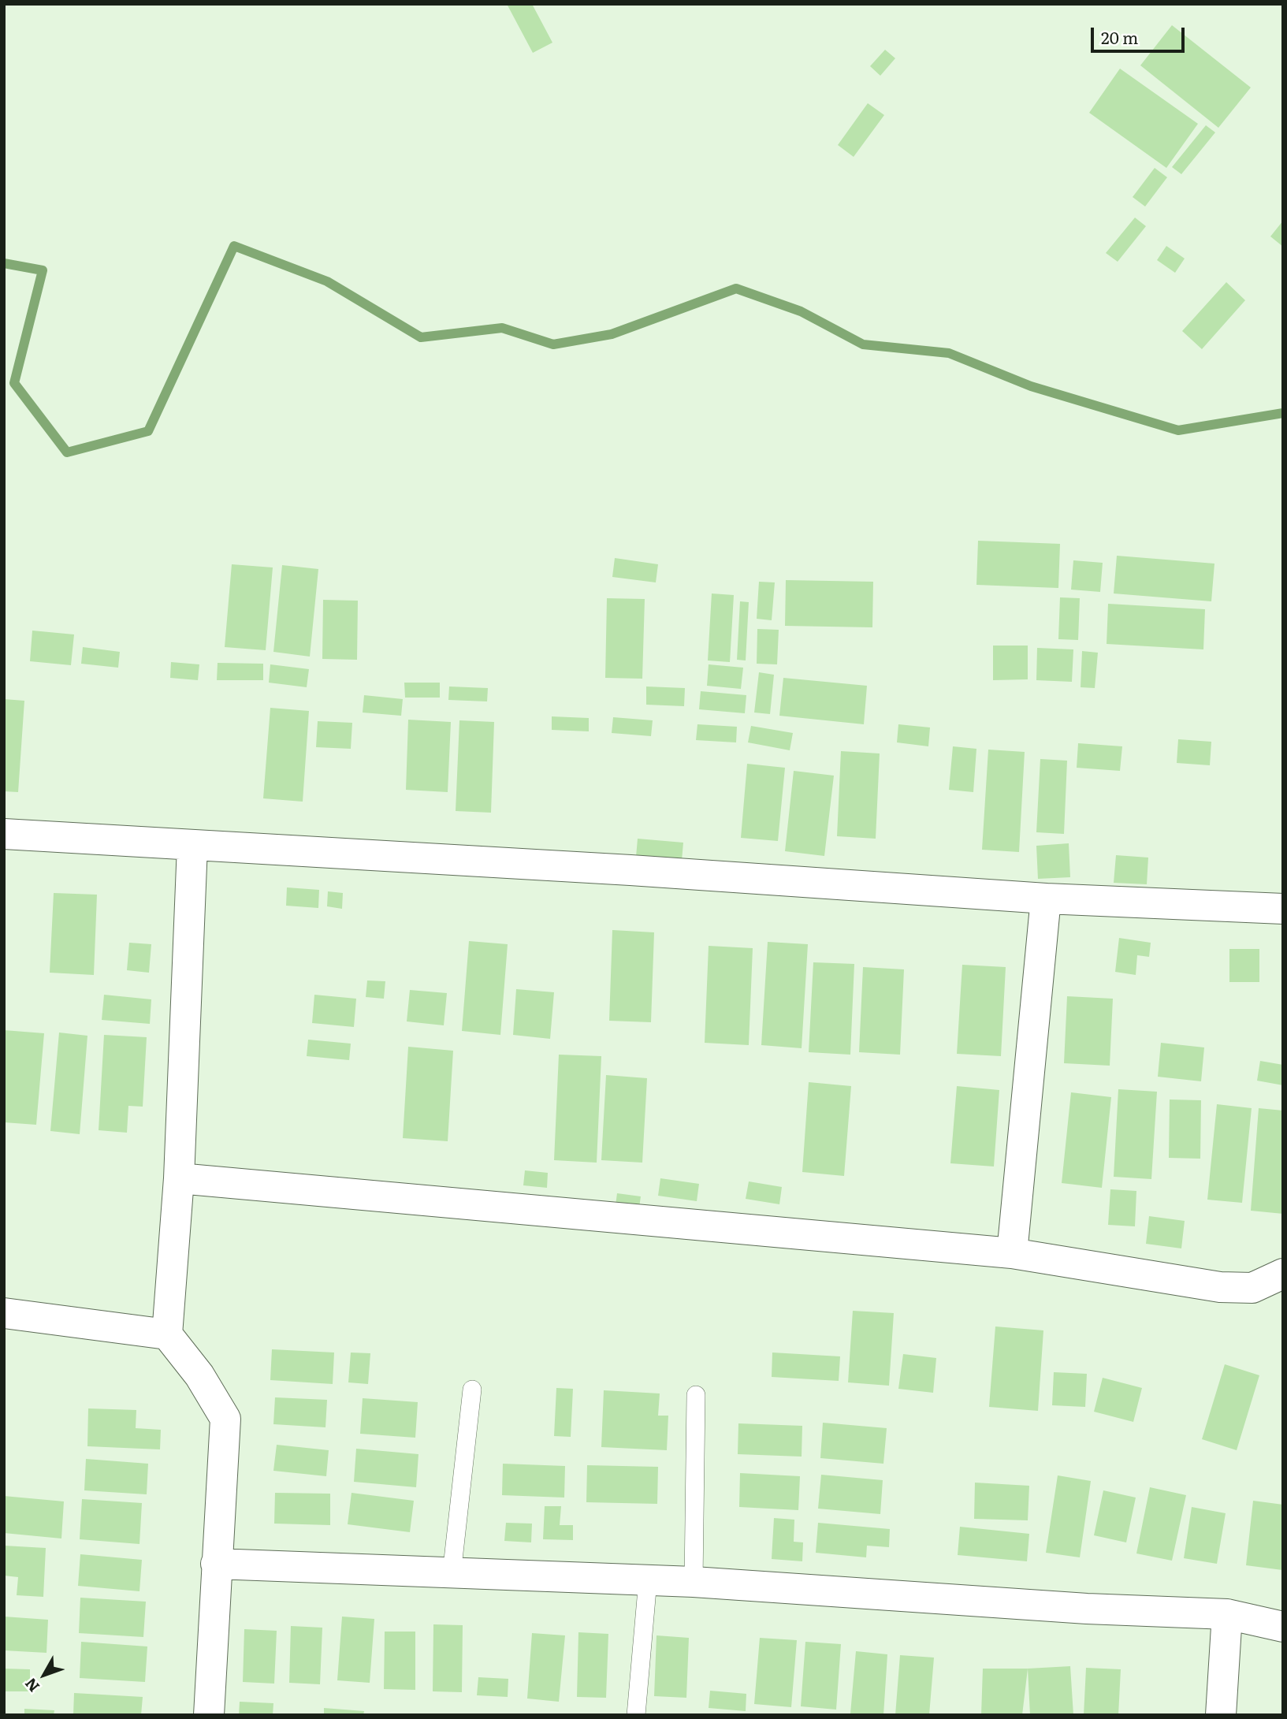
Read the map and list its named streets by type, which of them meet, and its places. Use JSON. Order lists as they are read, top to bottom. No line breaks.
{"scale_bar":"20 m","north":"bottom left"}
